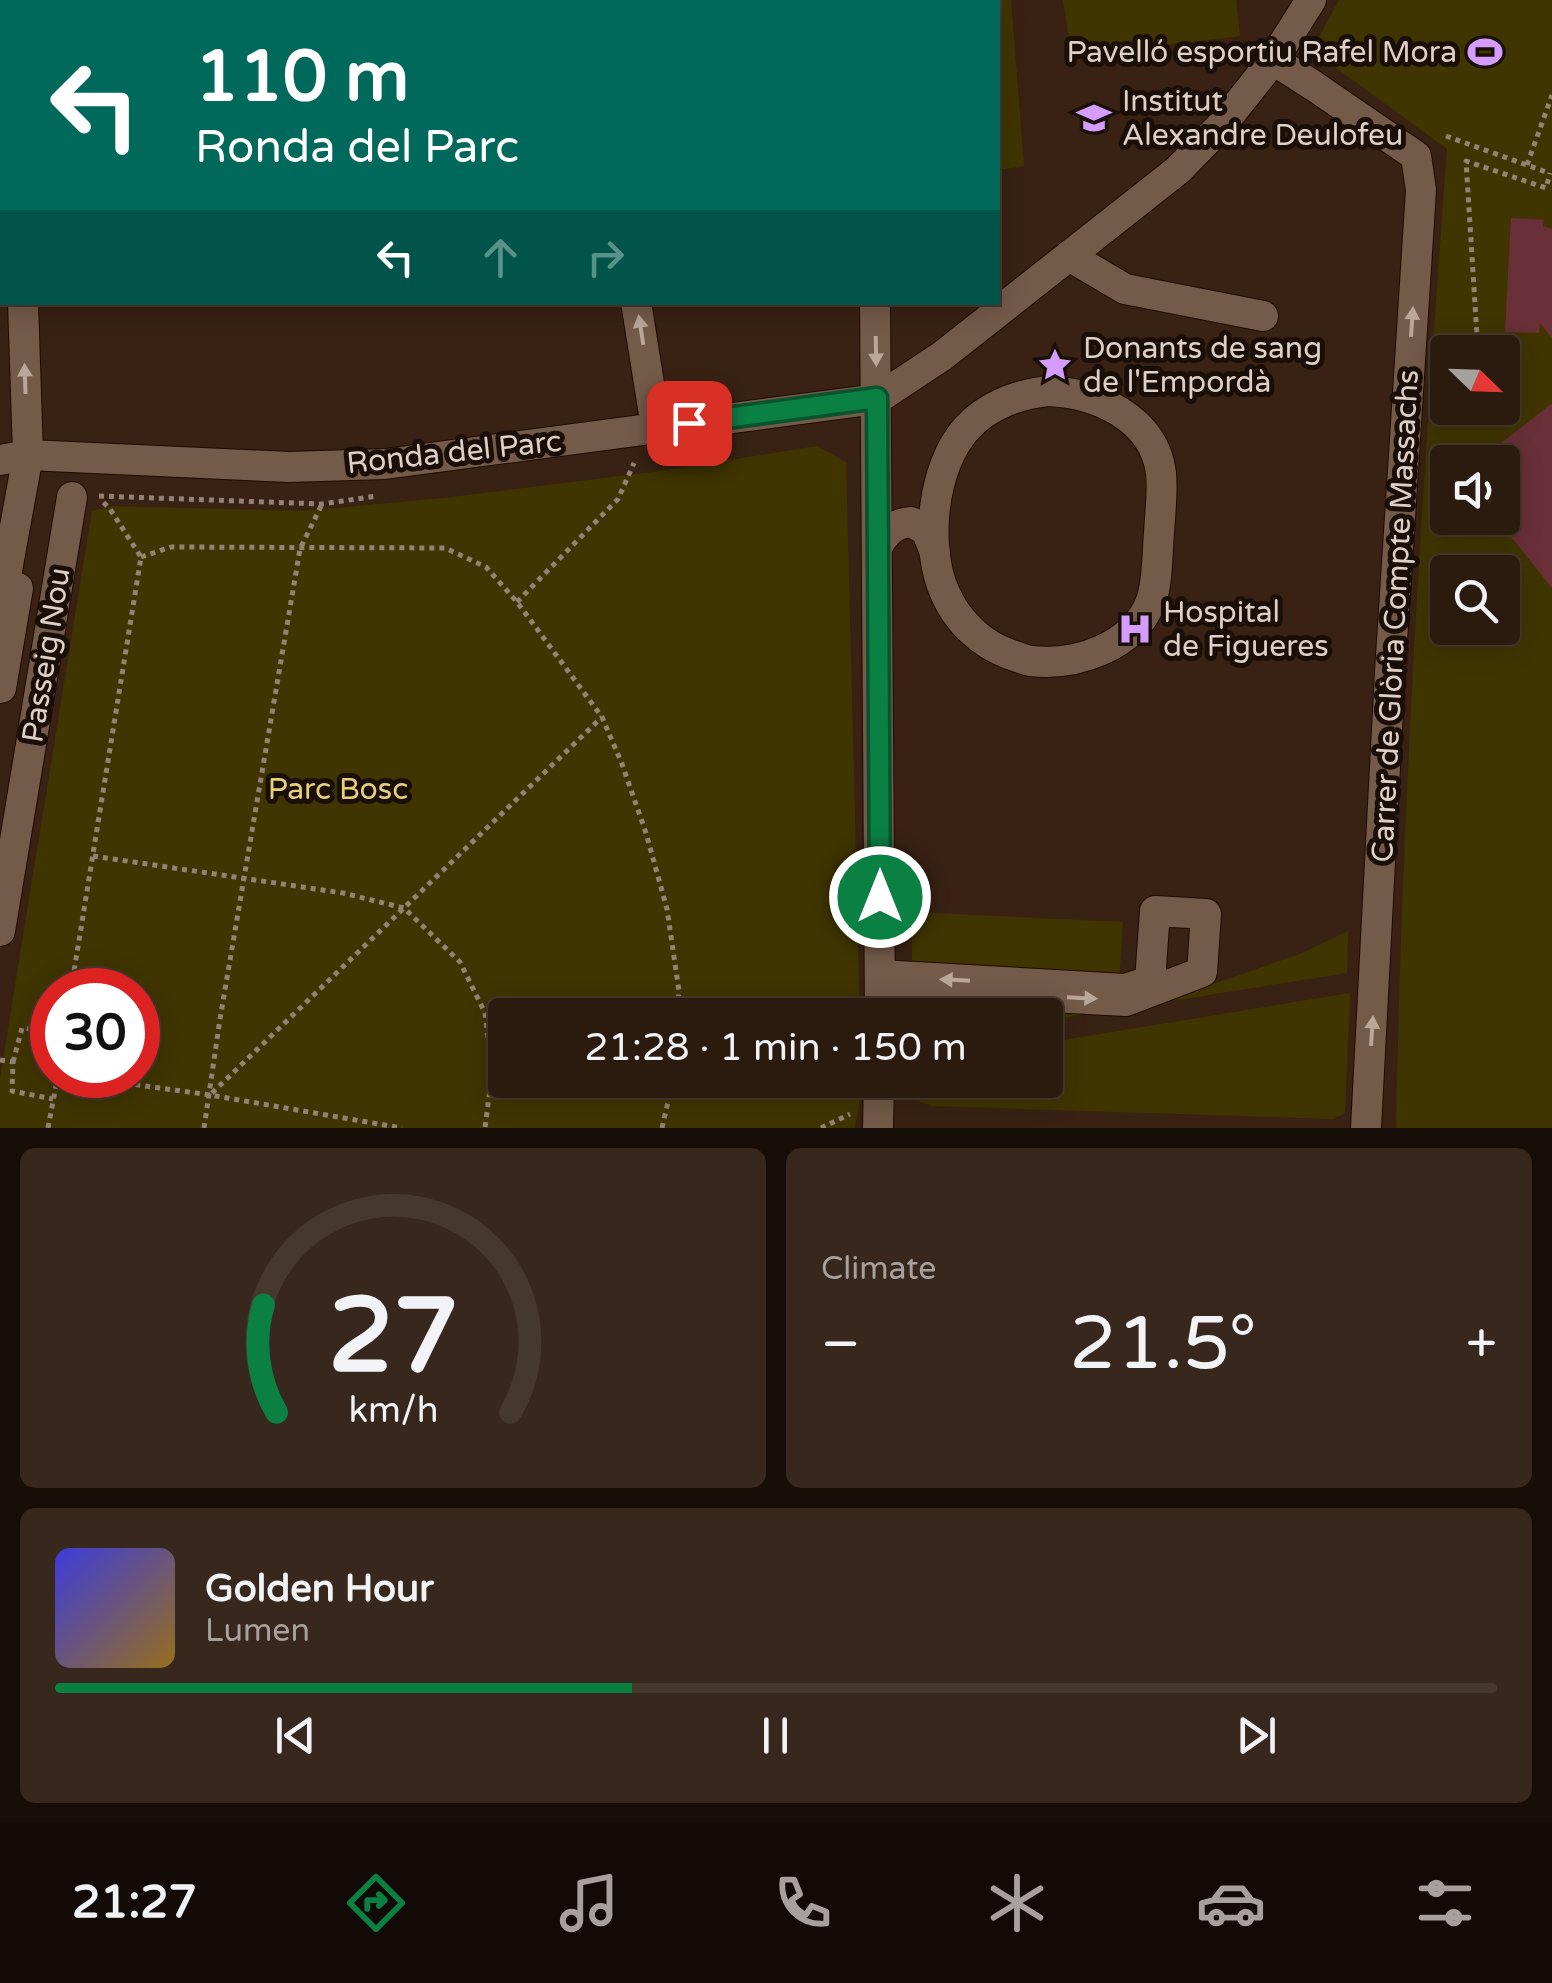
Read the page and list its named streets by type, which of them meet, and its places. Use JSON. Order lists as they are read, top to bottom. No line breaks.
{"streets":{"street":["Ronda del Parc","Carrer de Glòria Compte Massachs","Passeig Nou"]},"crossings":[["Ronda del Parc","Passeig Nou"]],"one_way":["Carrer de Glòria Compte Massachs"],"parks":["Parc Bosc"],"places":{"sports":["Pavelló esportiu Rafel Mora"],"school or university":["Institut Alexandre Deulofeu"],"place":["Donants de sang de l'Empordà"],"hospital":["Hospital de Figueres"]},"north":"bottom right","page":{"turn":["110 m","Ronda del Parc"],"limit":"30","trip":"21:28 · 1 min · 150 m","tile":"Climate","heat":["−","21.5°","+"],"song":["Golden Hour","Lumen"],"tabs":"21:27","gauge":["27","km/h"]}}
